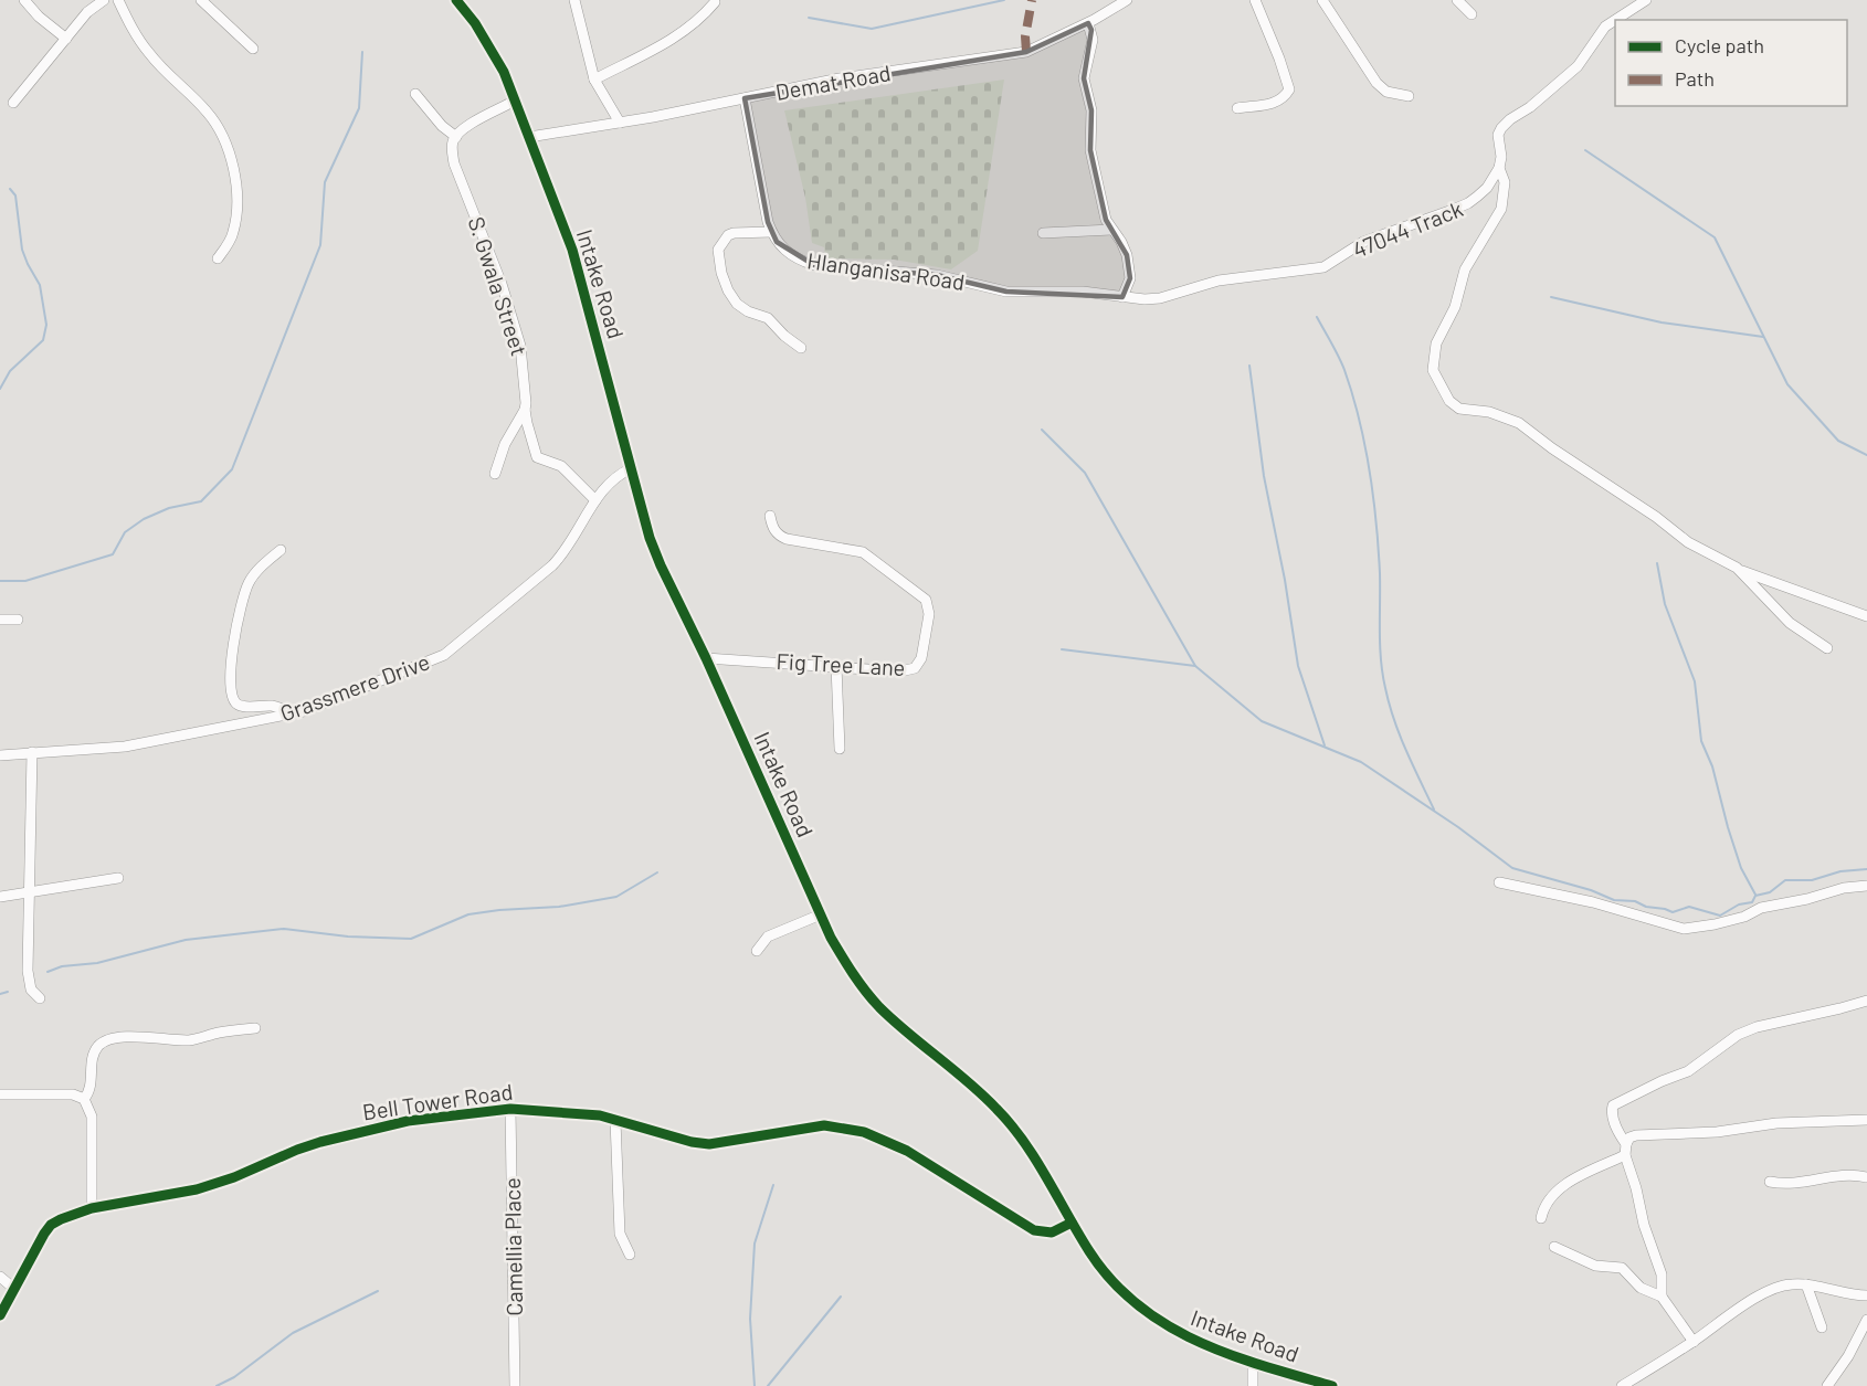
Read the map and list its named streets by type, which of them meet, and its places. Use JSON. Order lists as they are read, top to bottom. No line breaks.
{"streets":{"street":["Demat Road","47044 Track","Hlanganisa Road","Intake Road","S. Gwala Street","Fig Tree Lane","Grassmere Drive","Bell Tower Road","Camellia Place"]},"crossings":[["Demat Road","Hlanganisa Road"],["Demat Road","Intake Road"],["47044 Track","Hlanganisa Road"],["Intake Road","Fig Tree Lane"],["Intake Road","Grassmere Drive"],["Intake Road","Bell Tower Road"],["S. Gwala Street","Grassmere Drive"],["Bell Tower Road","Camellia Place"]],"legend":["Cycle path","Path"]}
